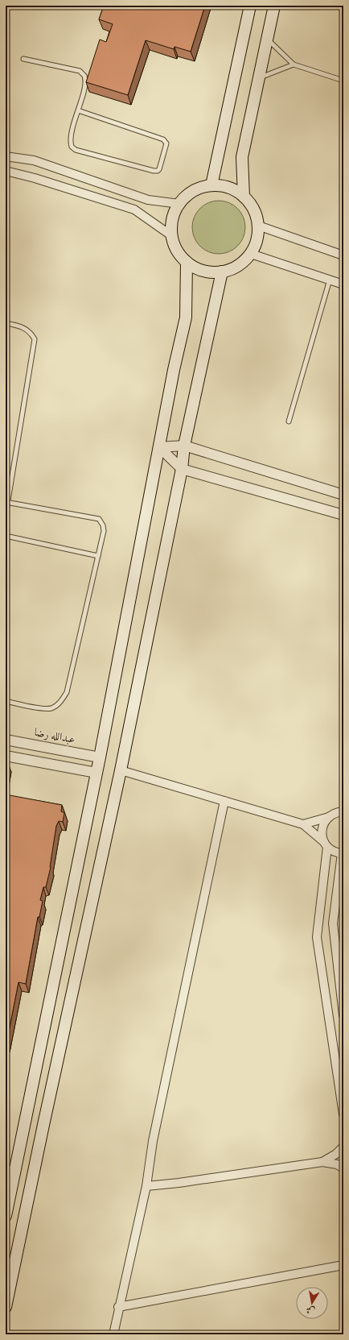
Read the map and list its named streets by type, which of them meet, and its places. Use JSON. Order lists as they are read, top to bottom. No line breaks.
{"streets":{"street":["عبدالله رضا"]},"north":"bottom"}
